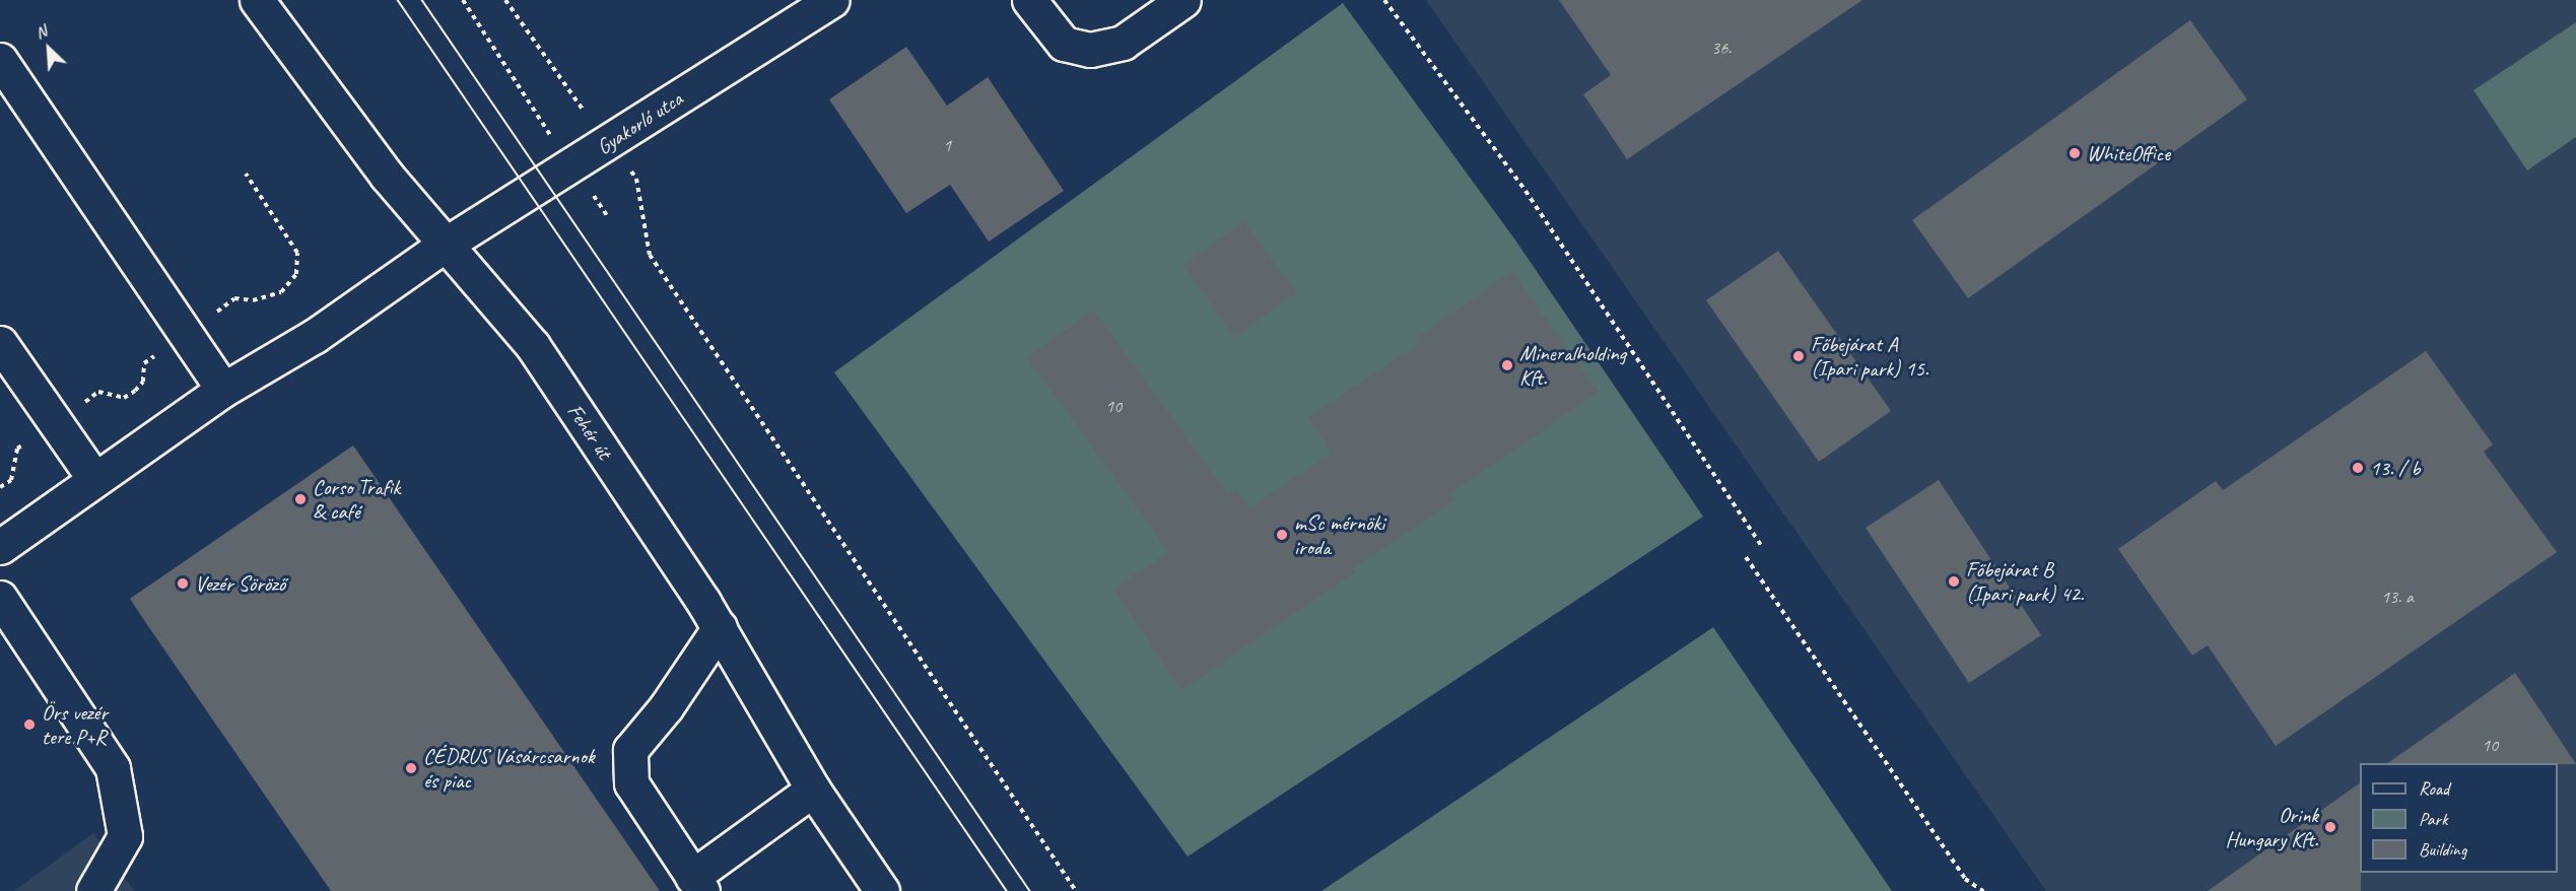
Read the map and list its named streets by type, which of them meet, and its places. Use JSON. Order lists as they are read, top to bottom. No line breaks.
{"streets":{"main road":["Gyakorló utca","Fehér út"]},"crossings":[["Gyakorló utca","Fehér út"]],"places":["WhiteOffice","Főbejárat A (Ipari park) 15.","Mineralholding Kft.","13. / b","Corso Trafik & café","mSc mérnöki iroda","Főbejárat B (Ipari park) 42.","Vezér Söröző","Örs vezér tere P+R","CÉDRUS Vásárcsarnok és piac","Orink Hungary Kft."],"house_numbers":["36.","1","10","13. a","10"],"legend":["Road","Park","Building"],"north":"top left"}
